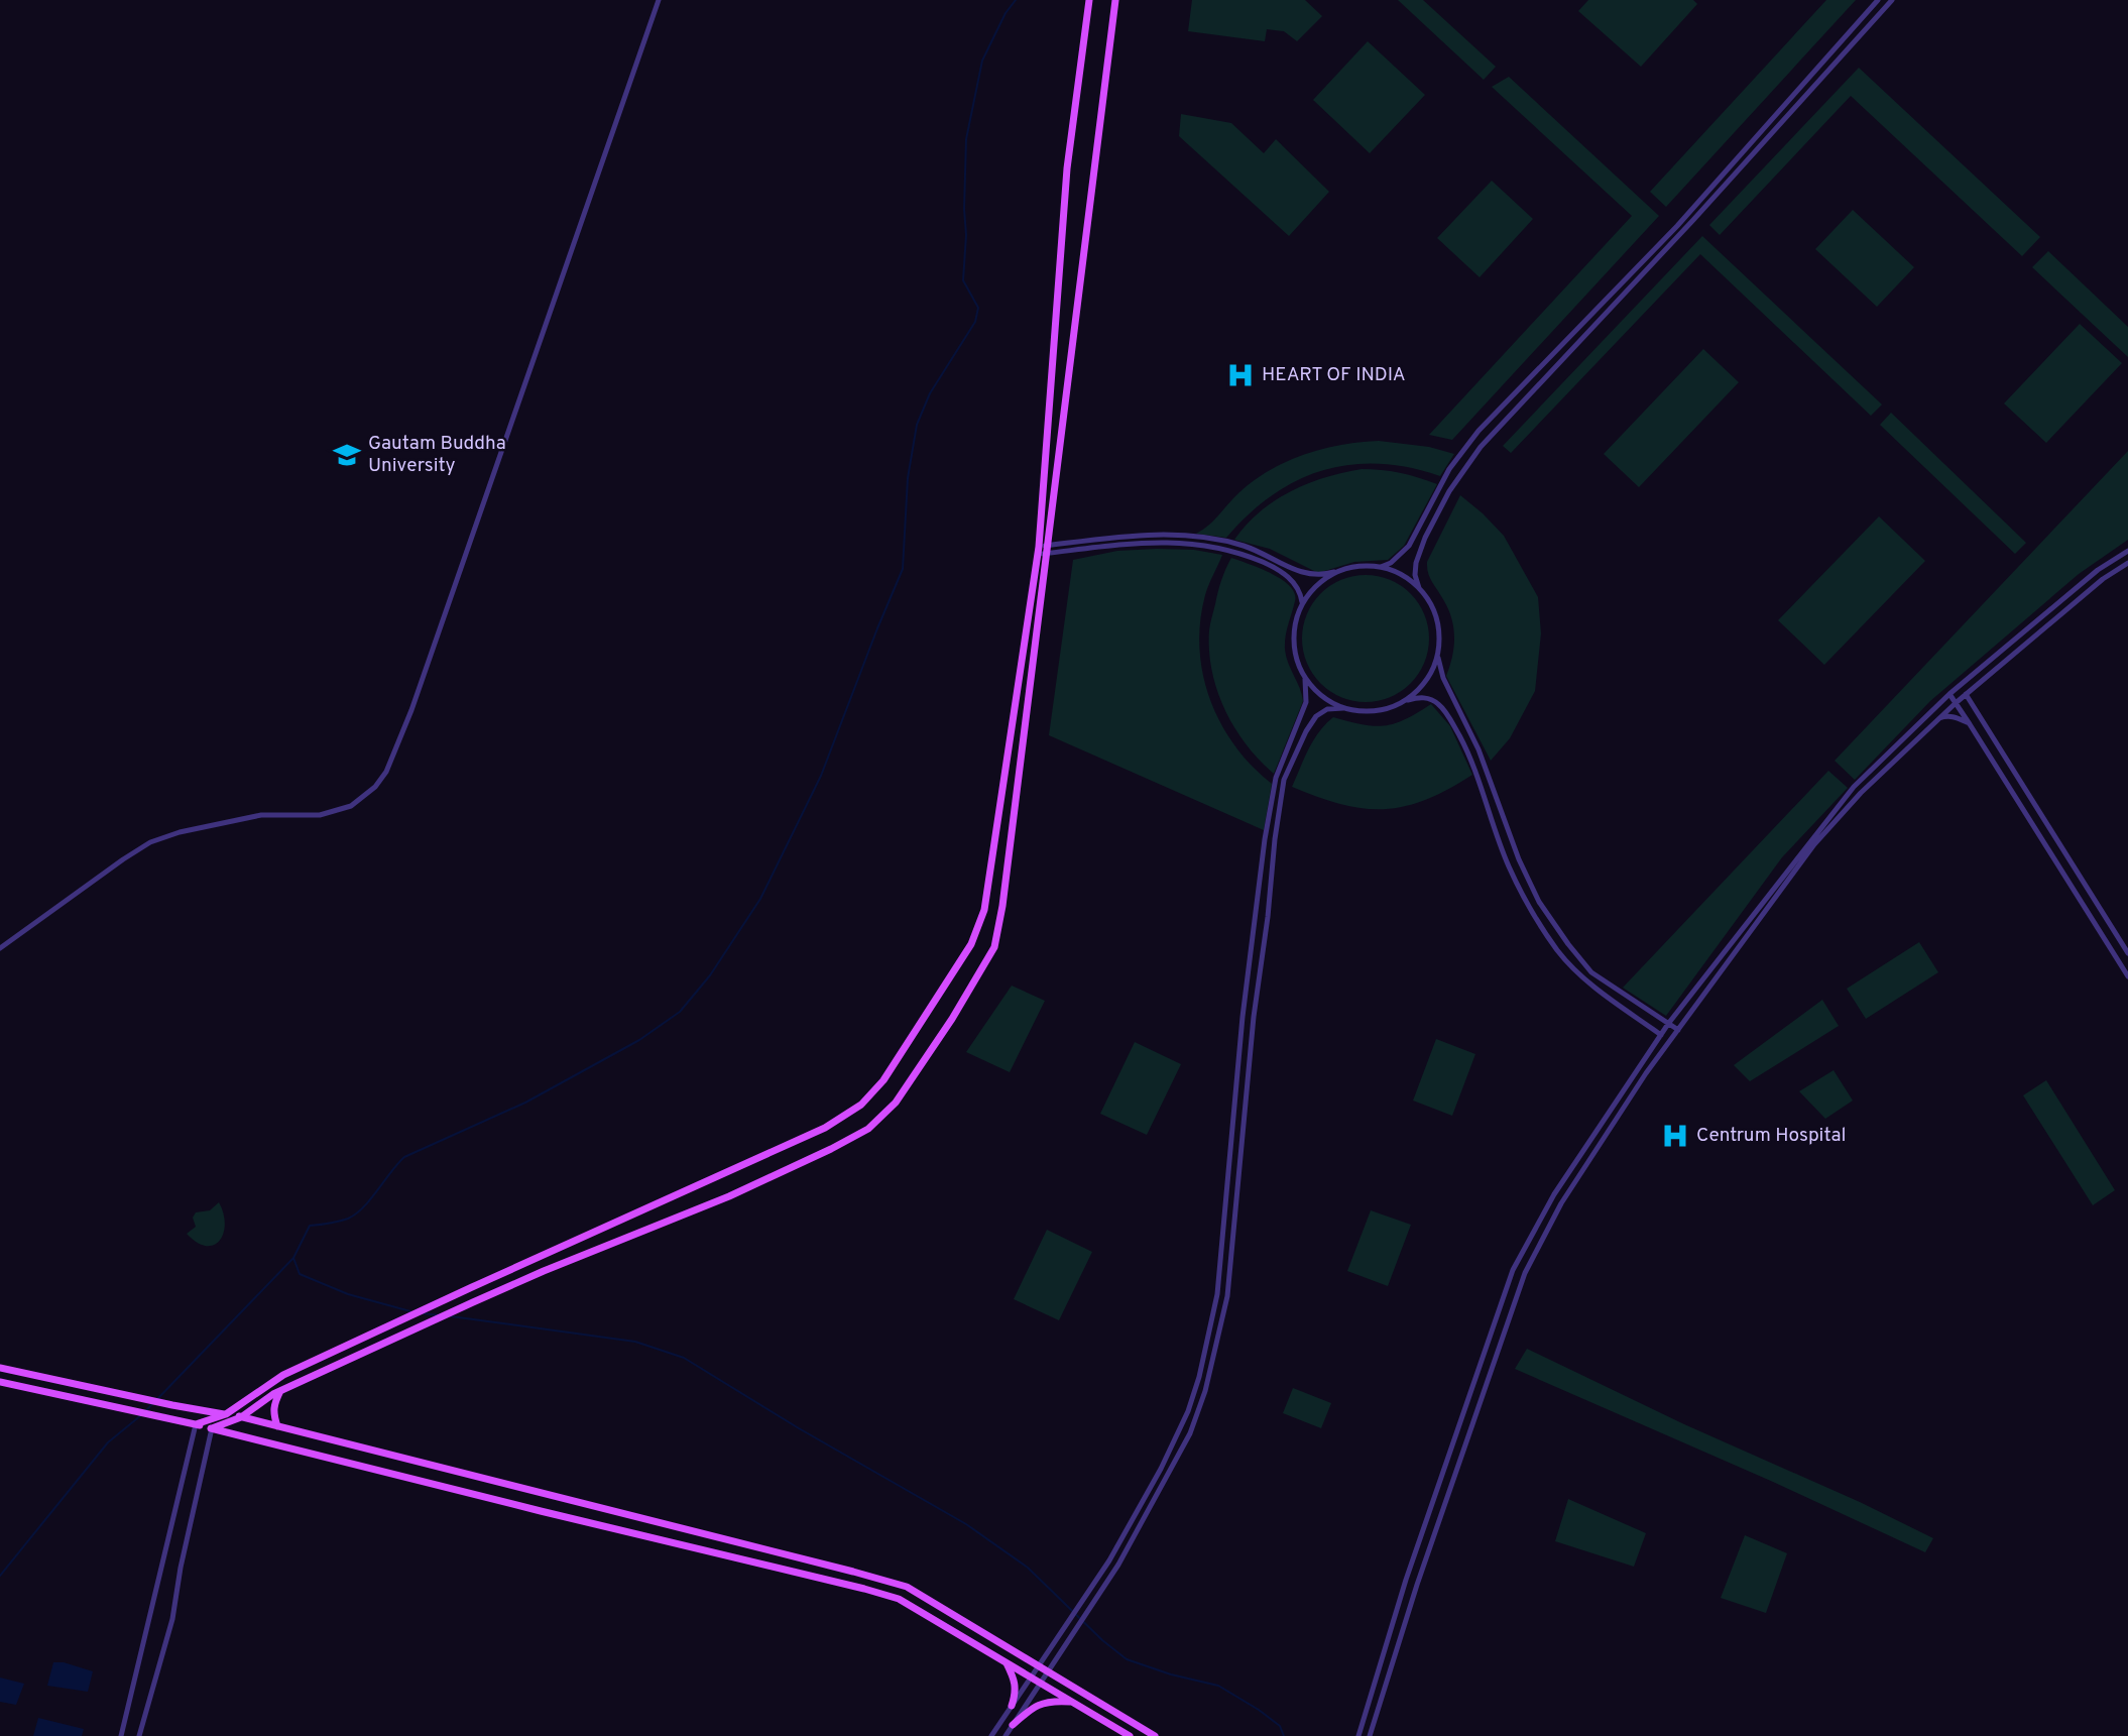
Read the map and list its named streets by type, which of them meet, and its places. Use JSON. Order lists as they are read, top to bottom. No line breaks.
{"places":{"hospital":["HEART OF INDIA","Centrum Hospital"],"school or university":["Gautam Buddha University"]}}
